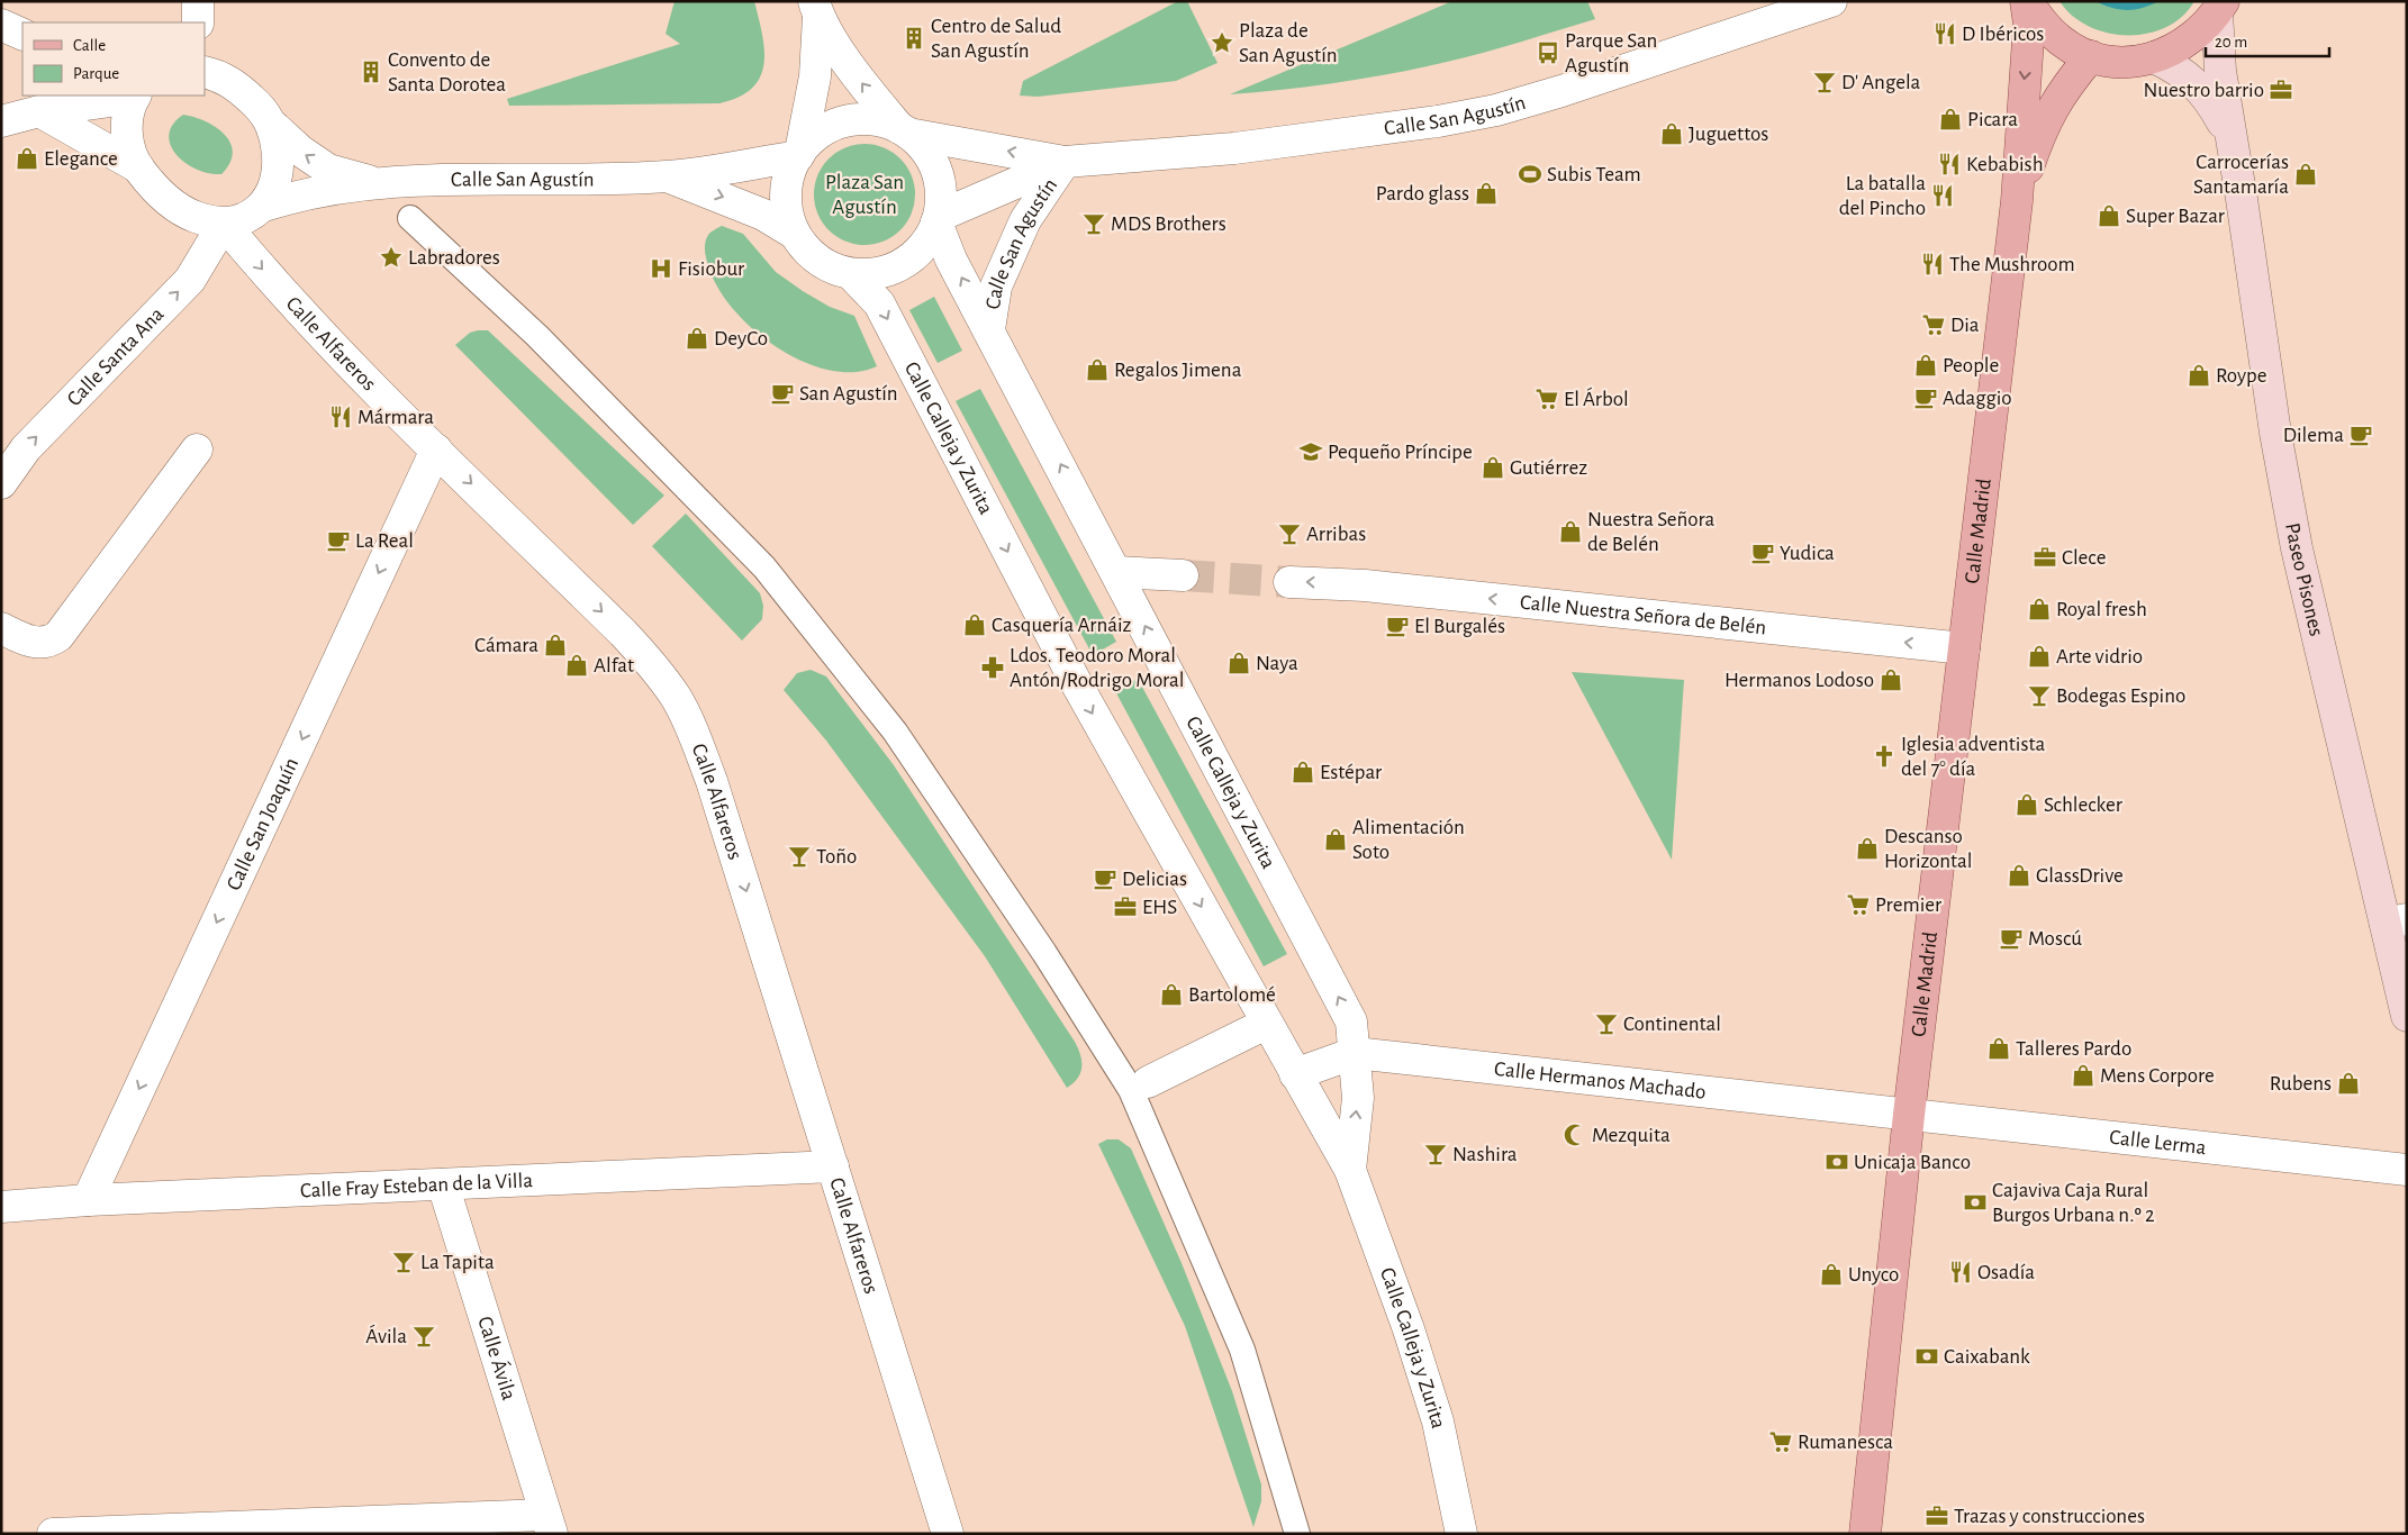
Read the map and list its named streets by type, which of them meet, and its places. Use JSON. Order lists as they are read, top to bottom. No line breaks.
{"streets":{"main road":["Calle Madrid","Paseo Pisones"],"street":["Calle San Agustín","Calle Alfareros","Calle Santa Ana","Calle Calleja y Zurita","Calle Nuestra Señora de Belén","Calle San Joaquín","Calle Hermanos Machado","Calle Lerma","Calle Fray Esteban de la Villa","Calle Ávila"]},"crossings":[["Calle San Agustín","Calle Alfareros"],["Calle San Agustín","Calle Santa Ana"],["Calle San Agustín","Calle Calleja y Zurita"],["Calle Alfareros","Calle Santa Ana"],["Calle Alfareros","Calle San Joaquín"],["Calle Alfareros","Calle Fray Esteban de la Villa"],["Calle Calleja y Zurita","Calle Hermanos Machado"],["Calle Madrid","Calle Nuestra Señora de Belén"],["Calle Madrid","Calle Hermanos Machado"],["Calle Madrid","Calle Lerma"],["Calle San Joaquín","Calle Fray Esteban de la Villa"],["Calle Hermanos Machado","Calle Lerma"],["Calle Fray Esteban de la Villa","Calle Ávila"]],"one_way":["Calle Santa Ana","Calle Nuestra Señora de Belén","Calle San Joaquín"],"parks":["Plaza San Agustín"],"places":{"restaurant":["D Ibéricos","Kebabish","La batalla del Pincho","The Mushroom","Mármara","Osadía"],"building":["Centro de Salud San Agustín","Convento de Santa Dorotea"],"place":["Plaza de San Agustín","Labradores"],"bus stop":["Parque San Agustín"],"bar":["D' Angela","MDS Brothers","Arribas","Bodegas Espino","Toño","Continental","Nashira","La Tapita","Ávila"],"office":["Nuestro barrio","Clece","EHS","Trazas y construcciones"],"shop":["Picara","Juguettos","Elegance","Carrocerías Santamaría","Pardo glass","Super Bazar","DeyCo","People","Regalos Jimena","Roype","Gutiérrez","Nuestra Señora de Belén","Royal fresh","Casquería Arnáiz","Cámara","Arte vidrio","Naya","Alfat","Hermanos Lodoso","Estépar","Schlecker","Alimentación Soto","Descanso Horizontal","GlassDrive","Bartolomé","Talleres Pardo","Mens Corpore","Rubens","Unyco"],"sports":["Subis Team"],"hospital":["Fisiobur"],"supermarket":["Dia","El Árbol","Premier","Rumanesca"],"cafe":["San Agustín","Adaggio","Dilema","La Real","Yudica","El Burgalés","Delicias","Moscú"],"school or university":["Pequeño Príncipe"],"pharmacy":["Ldos. Teodoro Moral Antón/Rodrigo Moral"],"church":["Iglesia adventista del 7° día"],"mosque":["Mezquita"],"bank":["Unicaja Banco","Cajaviva Caja Rural Burgos Urbana n.º 2","Caixabank"]},"legend":["Calle","Parque"],"scale_bar":"20 m"}
